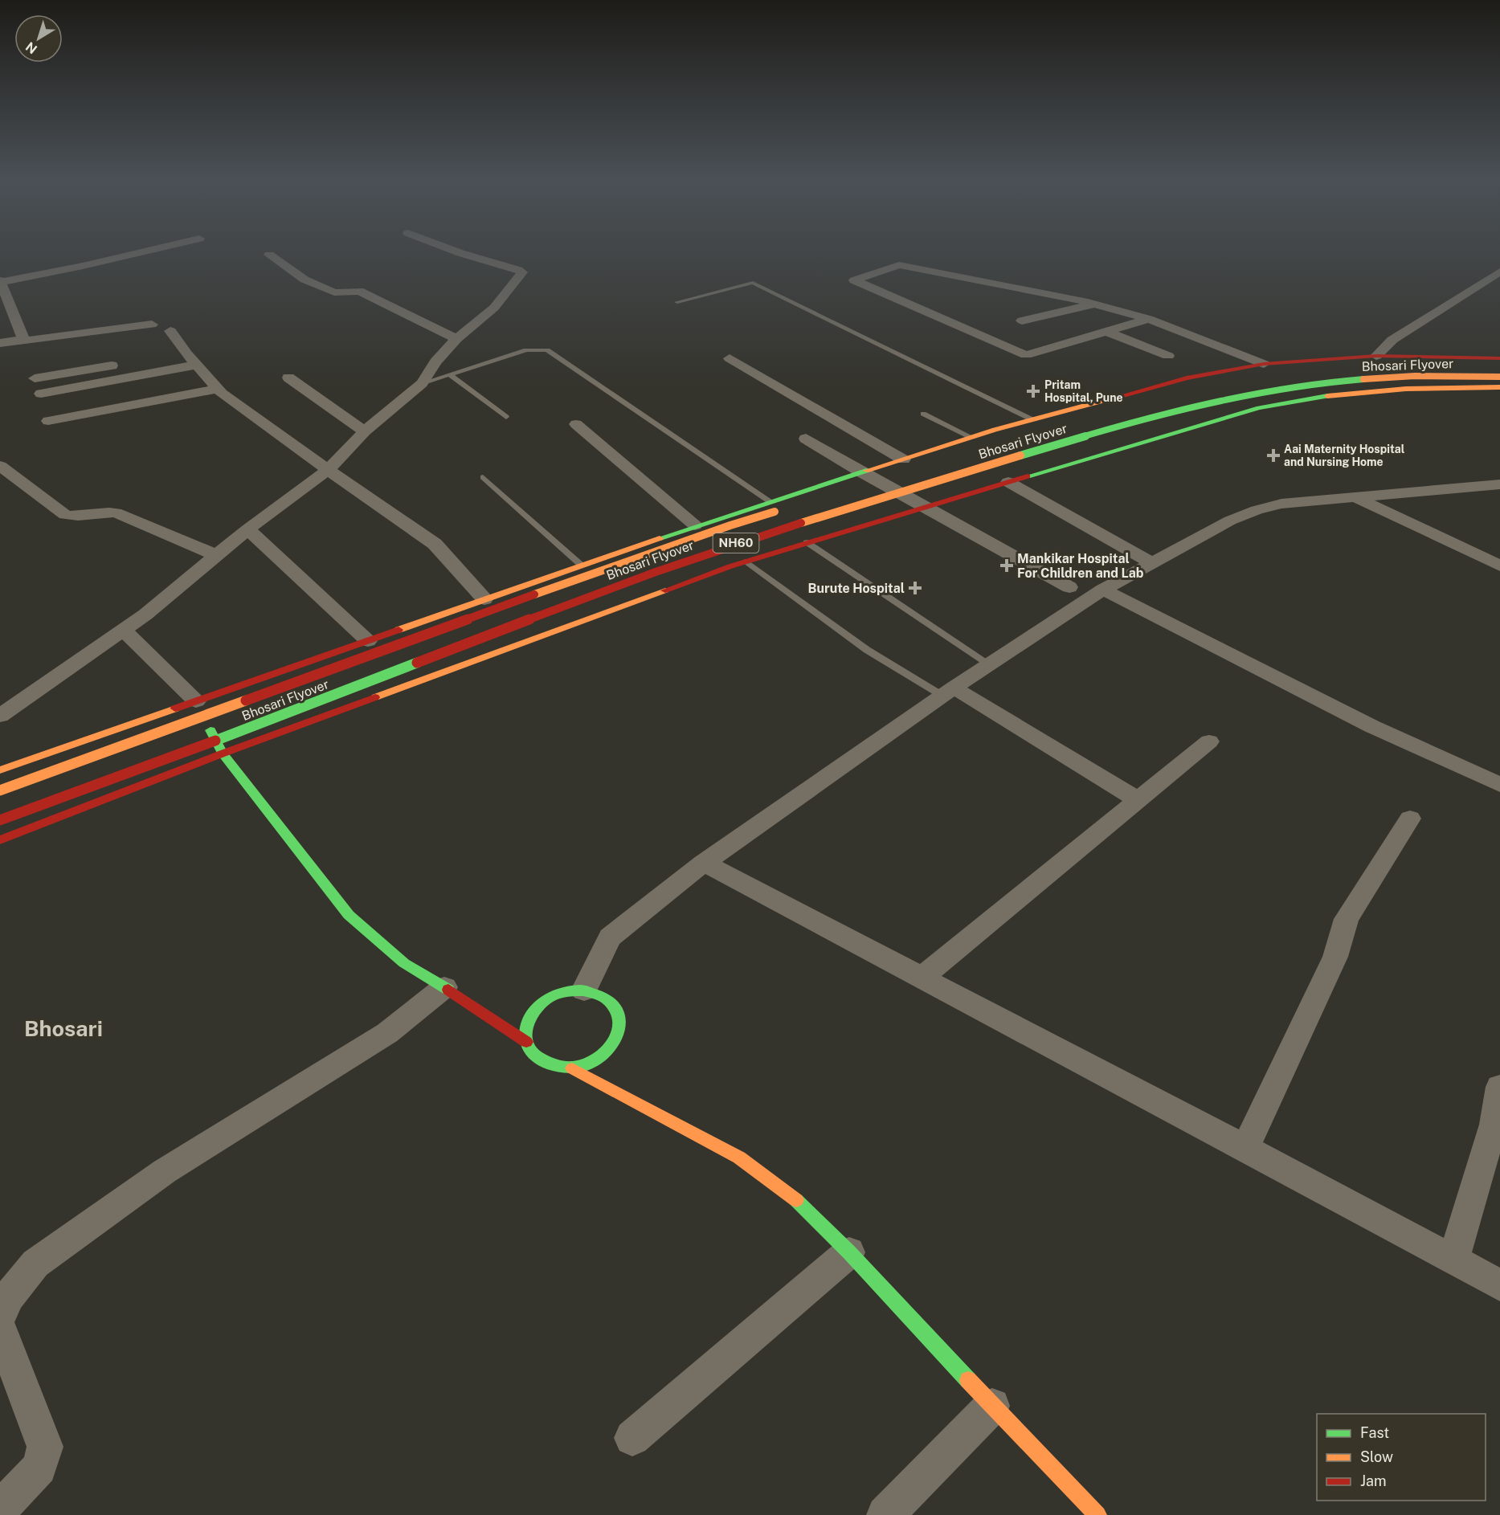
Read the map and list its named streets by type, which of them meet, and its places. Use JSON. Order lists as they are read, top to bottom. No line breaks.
{"streets":{"main road":["Bhosari Flyover","NH60"]},"districts":["Bhosari"],"places":{"health":["Pritam Hospital, Pune","Aai Maternity Hospital and Nursing Home","Mankikar Hospital For Children and Lab","Burute Hospital"]},"legend":["Fast","Slow","Jam"],"north":"bottom left"}
